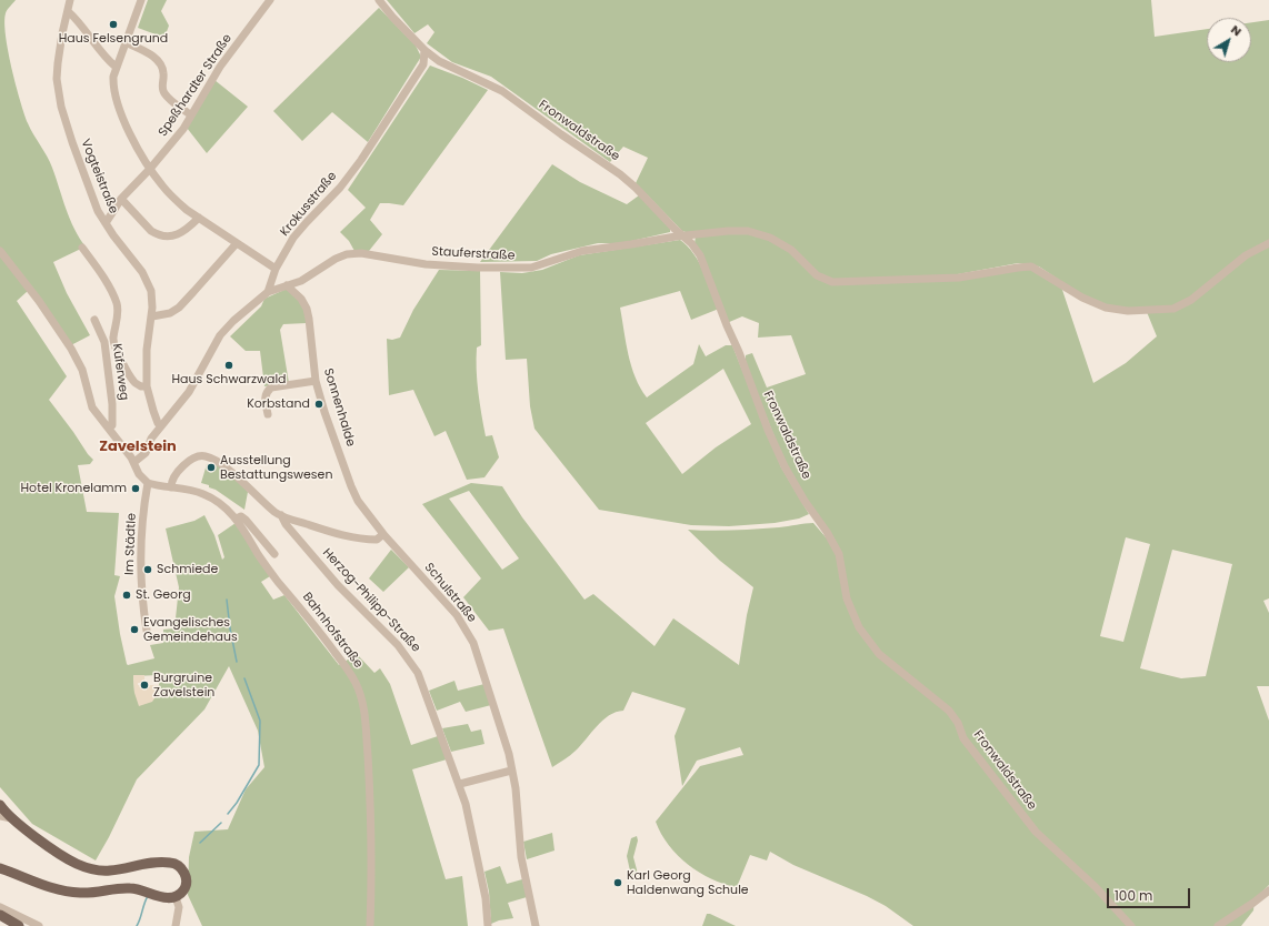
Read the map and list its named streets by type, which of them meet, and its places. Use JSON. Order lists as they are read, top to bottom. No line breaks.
{"streets":{"street":["Speßhardter Straße","Fronwaldstraße","Vogteistraße","Krokusstraße","Stauferstraße","Küferweg","Sonnenhalde","Im Städtle","Schulstraße","Herzog-Philipp-Straße","Bahnhofstraße"]},"crossings":[["Speßhardter Straße","Vogteistraße"],["Fronwaldstraße","Krokusstraße"],["Fronwaldstraße","Stauferstraße"],["Krokusstraße","Stauferstraße"],["Stauferstraße","Sonnenhalde"],["Sonnenhalde","Schulstraße"],["Im Städtle","Bahnhofstraße"]],"districts":["Zavelstein"],"places":["Haus Felsengrund","Haus Schwarzwald","Korbstand","Ausstellung Bestattungswesen","Hotel Kronelamm","Schmiede","St. Georg","Evangelisches Gemeindehaus","Burgruine Zavelstein","Karl Georg Haldenwang Schule"],"scale_bar":"100 m","north":"top right"}
